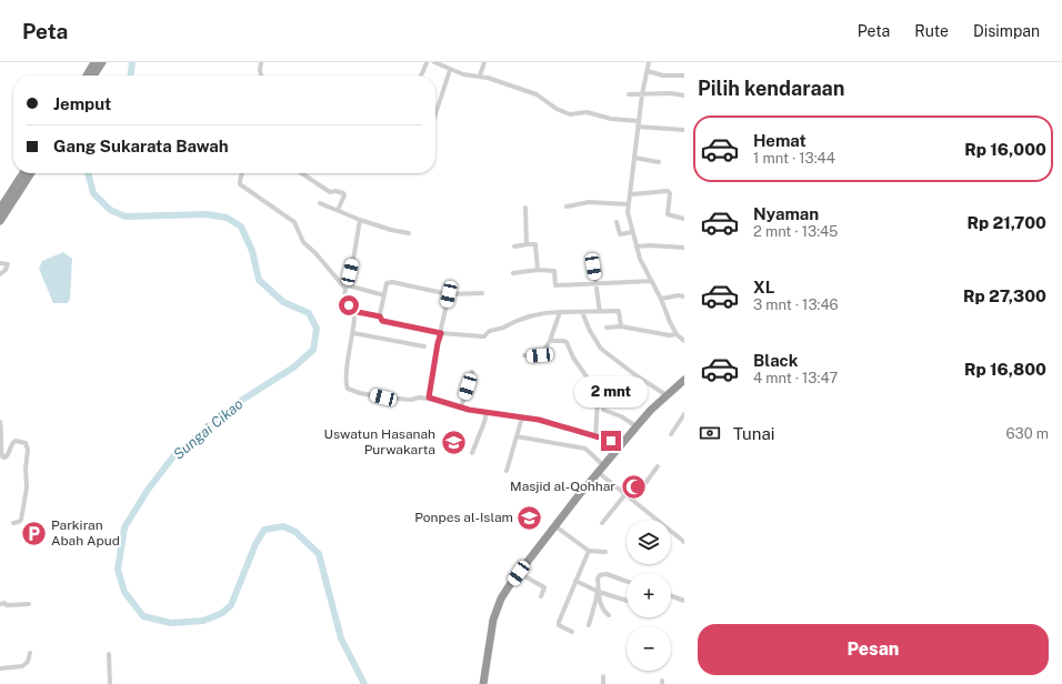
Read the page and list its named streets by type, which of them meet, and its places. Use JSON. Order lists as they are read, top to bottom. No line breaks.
{"water":["Sungai Cikao"],"places":{"school or university":["Uswatun Hasanah Purwakarta","Ponpes al-Islam"],"mosque":["Masjid al-Qohhar"],"parking":["Parkiran Abah Apud"]},"page":{"header":"Peta","nav":["Peta","Rute","Disimpan"],"heading":"Pilih kendaraan","banner":["Jemput","Gang Sukarata Bawah"],"list":[{"name":"Hemat","note":"1 mnt · 13:44","value":"Rp 16,000"},{"name":"Nyaman","note":"2 mnt · 13:45","value":"Rp 21,700"},{"name":"XL","note":"3 mnt · 13:46","value":"Rp 27,300"},{"name":"Black","note":"4 mnt · 13:47","value":"Rp 16,800"}],"bubble":"2 mnt","pay":["Tunai","630 m"],"map_buttons":["+","−"],"buttons":"Pesan"}}
